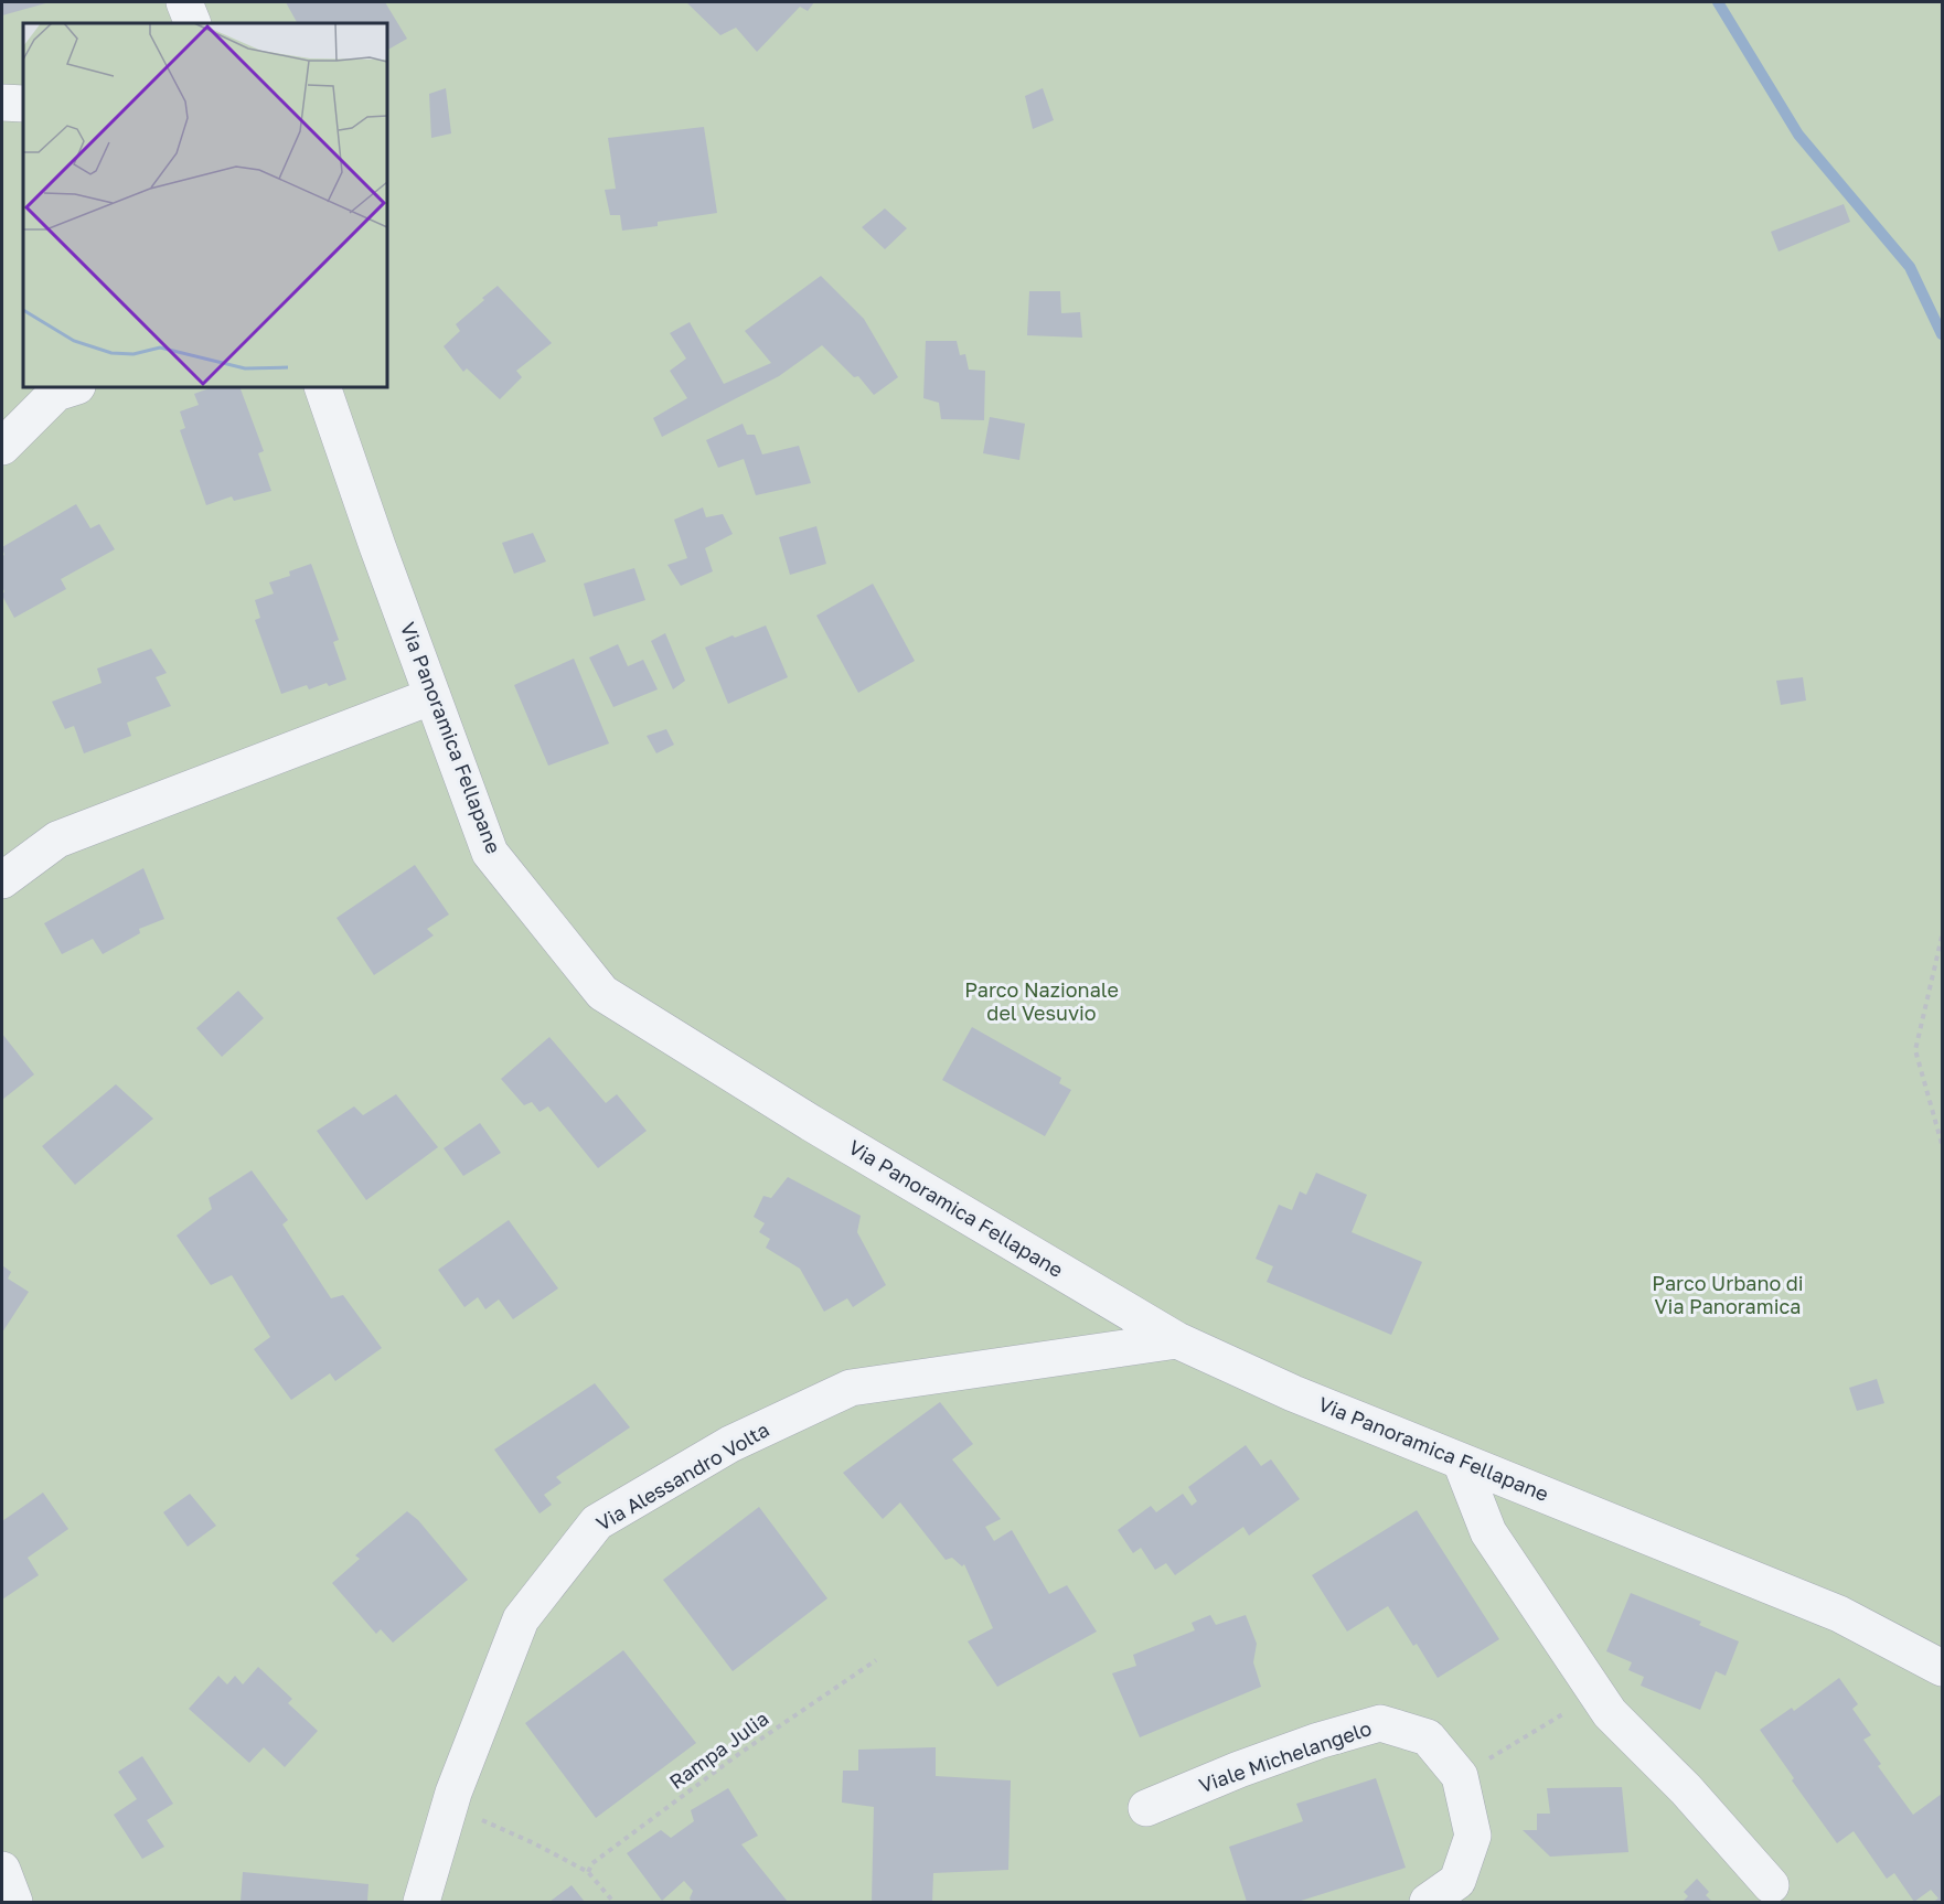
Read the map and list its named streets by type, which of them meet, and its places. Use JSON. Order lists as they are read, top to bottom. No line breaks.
{"streets":{"street":["Via Panoramica Fellapane","Via Alessandro Volta","Viale Michelangelo"],"path":["Rampa Julia"]},"crossings":[["Via Panoramica Fellapane","Via Alessandro Volta"]],"parks":["Parco Nazionale del Vesuvio","Parco Urbano di Via Panoramica"]}
